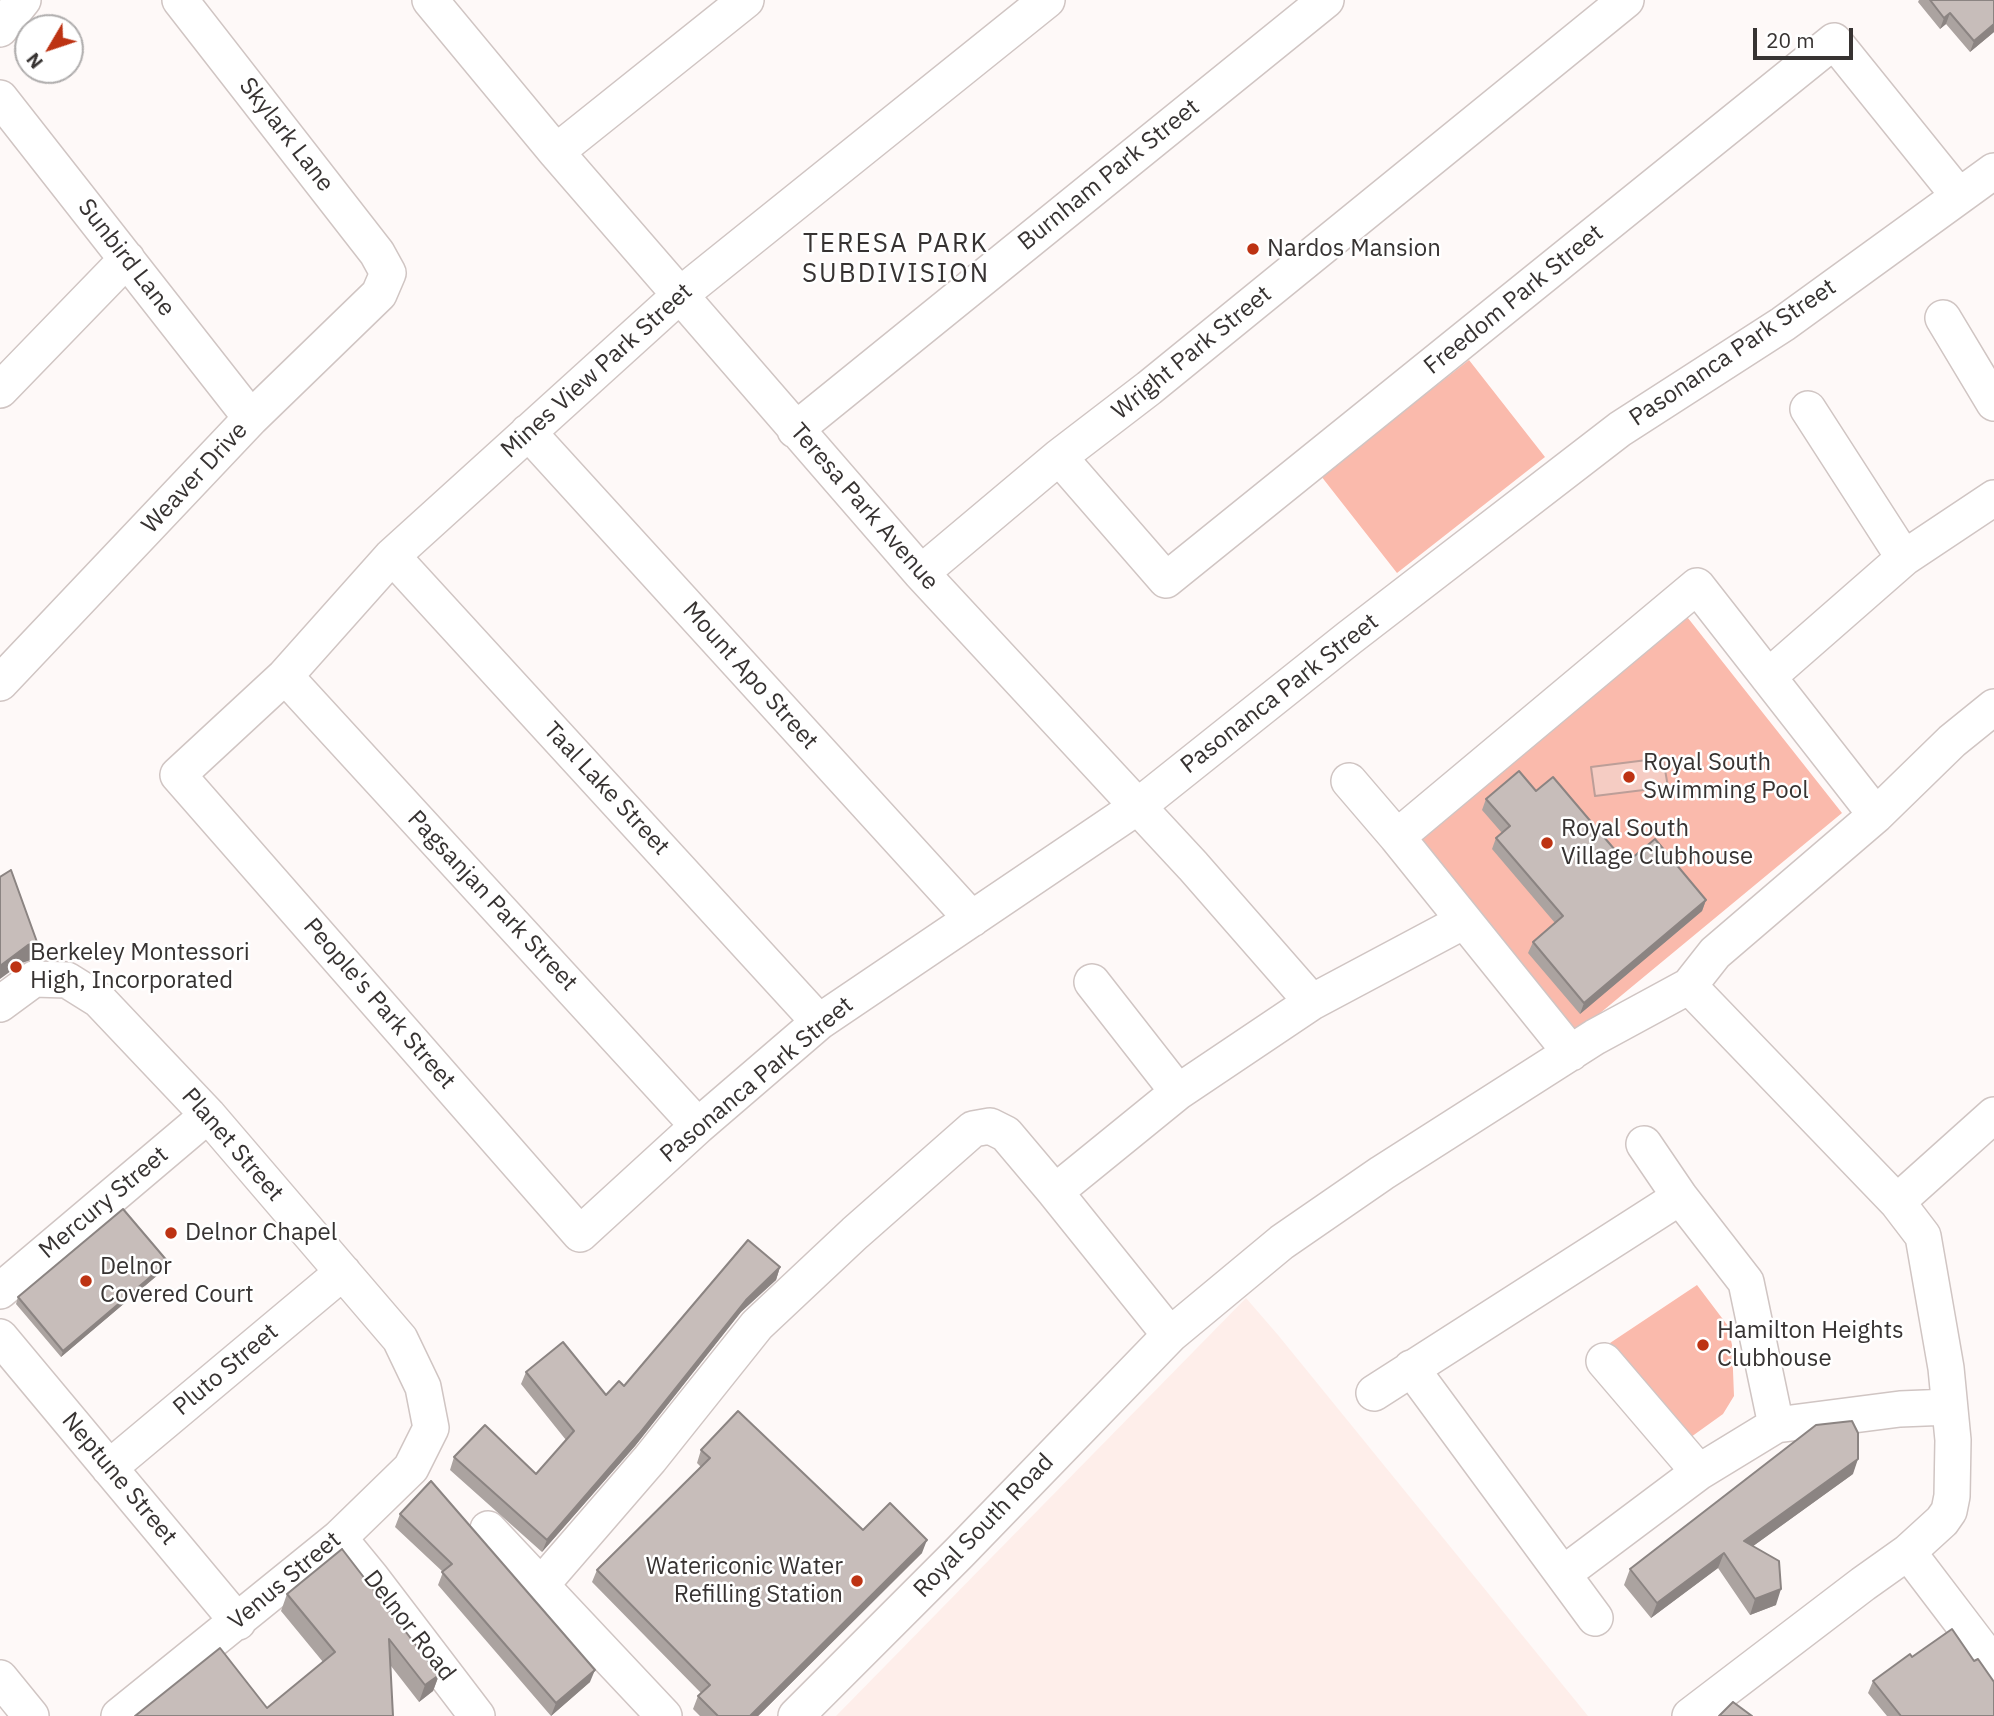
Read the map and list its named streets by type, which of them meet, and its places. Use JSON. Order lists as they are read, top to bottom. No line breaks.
{"streets":{"street":["Skylark Lane","Burnham Park Street","Sunbird Lane","Freedom Park Street","Wright Park Street","Pasonanca Park Street","Mines View Park Street","Weaver Drive","Teresa Park Avenue","Mount Apo Street","Taal Lake Street","Pagsanjan Park Street","People's Park Street","Planet Street","Mercury Street","Pluto Street","Neptune Street","Royal South Road","Venus Street","Delnor Road"]},"crossings":[["Skylark Lane","Weaver Drive"],["Burnham Park Street","Teresa Park Avenue"],["Sunbird Lane","Weaver Drive"],["Freedom Park Street","Wright Park Street"],["Freedom Park Street","Pasonanca Park Street"],["Wright Park Street","Teresa Park Avenue"],["Pasonanca Park Street","Teresa Park Avenue"],["Pasonanca Park Street","Mount Apo Street"],["Pasonanca Park Street","Taal Lake Street"],["Pasonanca Park Street","Pagsanjan Park Street"],["Pasonanca Park Street","People's Park Street"],["Mines View Park Street","Teresa Park Avenue"],["Mines View Park Street","Mount Apo Street"],["Mines View Park Street","Taal Lake Street"],["Mines View Park Street","Pagsanjan Park Street"],["Mines View Park Street","People's Park Street"],["Planet Street","Mercury Street"],["Planet Street","Pluto Street"],["Planet Street","Venus Street"],["Pluto Street","Neptune Street"],["Neptune Street","Venus Street"],["Venus Street","Delnor Road"]],"districts":["TERESA PARK SUBDIVISION"],"places":["Nardos Mansion","Royal South Swimming Pool","Royal South Village Clubhouse","Berkeley Montessori High, Incorporated","Delnor Chapel","Delnor Covered Court","Hamilton Heights Clubhouse","Watericonic Water Refilling Station"],"scale_bar":"20 m","north":"bottom left"}
